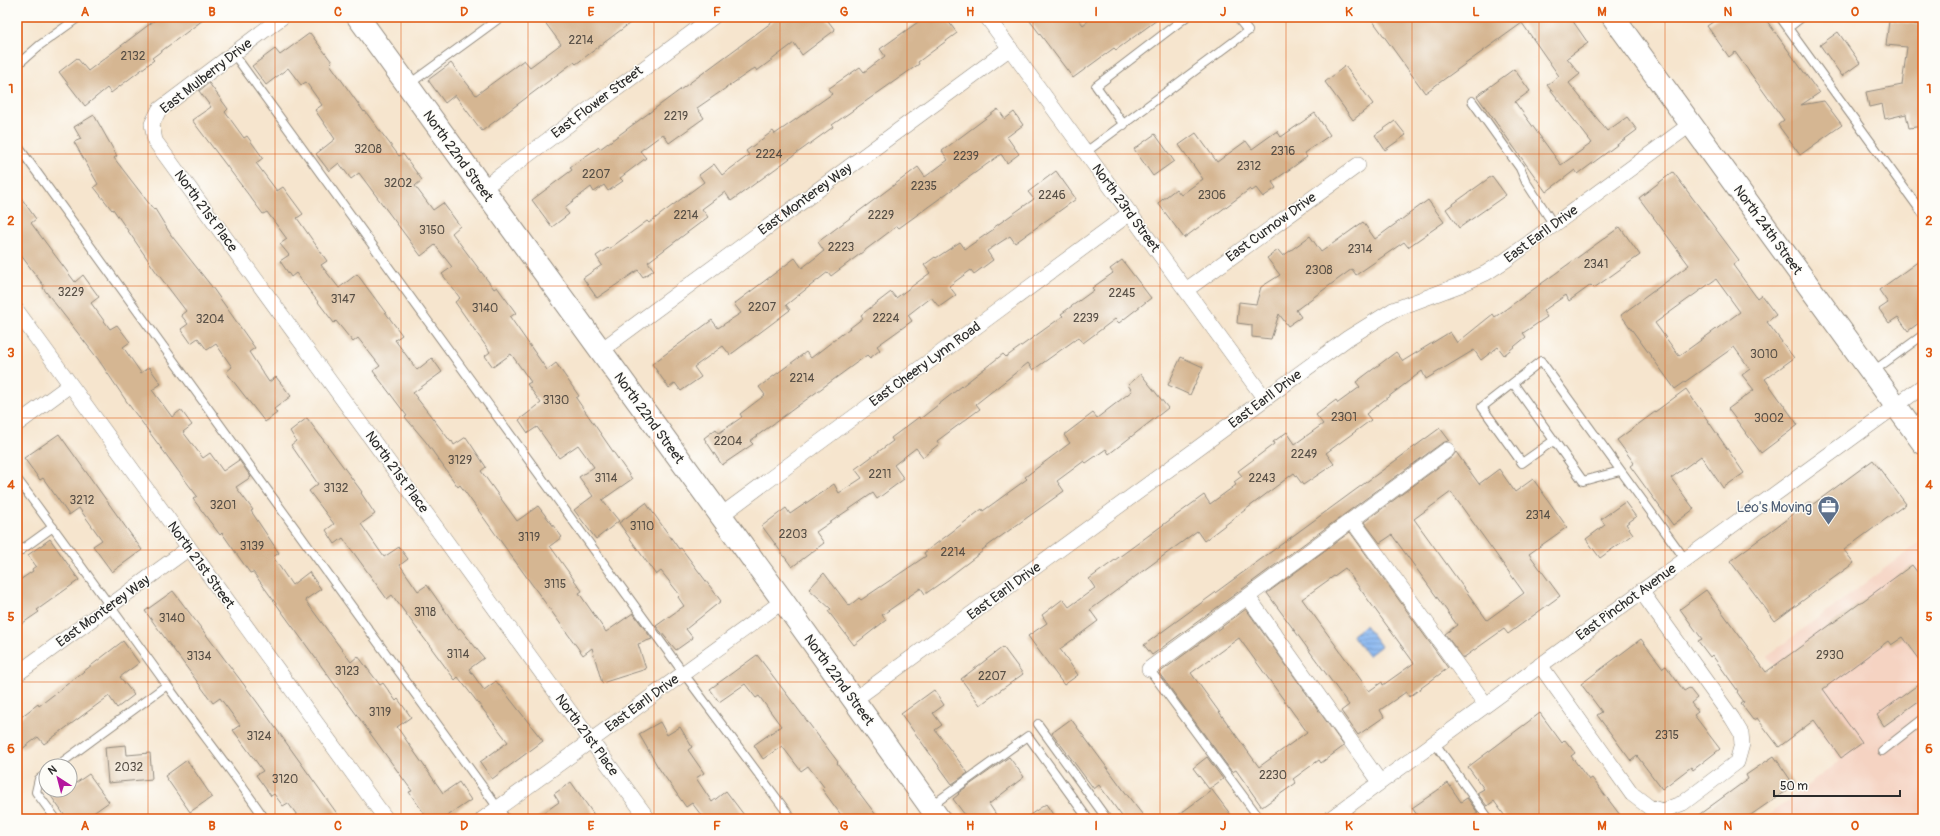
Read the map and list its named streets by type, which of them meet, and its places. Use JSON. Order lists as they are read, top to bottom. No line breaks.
{"streets":{"street":["East Mulberry Drive","East Flower Street","North 22nd Street","East Monterey Way","North 23rd Street","North 21st Place","East Curnow Drive","North 24th Street","East Earll Drive","East Cheery Lynn Road","North 21st Street","East Pinchot Avenue"]},"crossings":[["East Mulberry Drive","North 21st Place"],["East Flower Street","North 22nd Street"],["North 22nd Street","East Monterey Way"],["North 22nd Street","East Earll Drive"],["North 22nd Street","East Cheery Lynn Road"],["East Monterey Way","North 23rd Street"],["East Monterey Way","North 21st Street"],["North 23rd Street","East Curnow Drive"],["North 23rd Street","East Earll Drive"],["North 23rd Street","East Cheery Lynn Road"],["North 21st Place","East Earll Drive"],["North 24th Street","East Earll Drive"],["North 24th Street","East Pinchot Avenue"]],"places":{"office":["Leo's Moving"]},"house_numbers":["2214","2132","2219","3208","2316","2224","2239","2312","2207","3202","2235","2246","2306","2214","2229","3150","2223","2314","2341","2308","3229","2245","3147","2207","3140","2224","2239","3204","3010","2214","3130","2301","3002","2204","2249","3129","2211","3114","2243","3132","3212","3201","2314","3110","2203","3119","3139","2214","3115","3118","3140","3114","2930","3134","3123","2207","3119","2315","3124","2032","2230","3120"],"scale_bar":"50 m","north":"top left","grid":{"columns":["A","B","C","D","E","F","G","H","I","J","K","L","M","N","O"],"rows":["1","2","3","4","5","6"]}}
